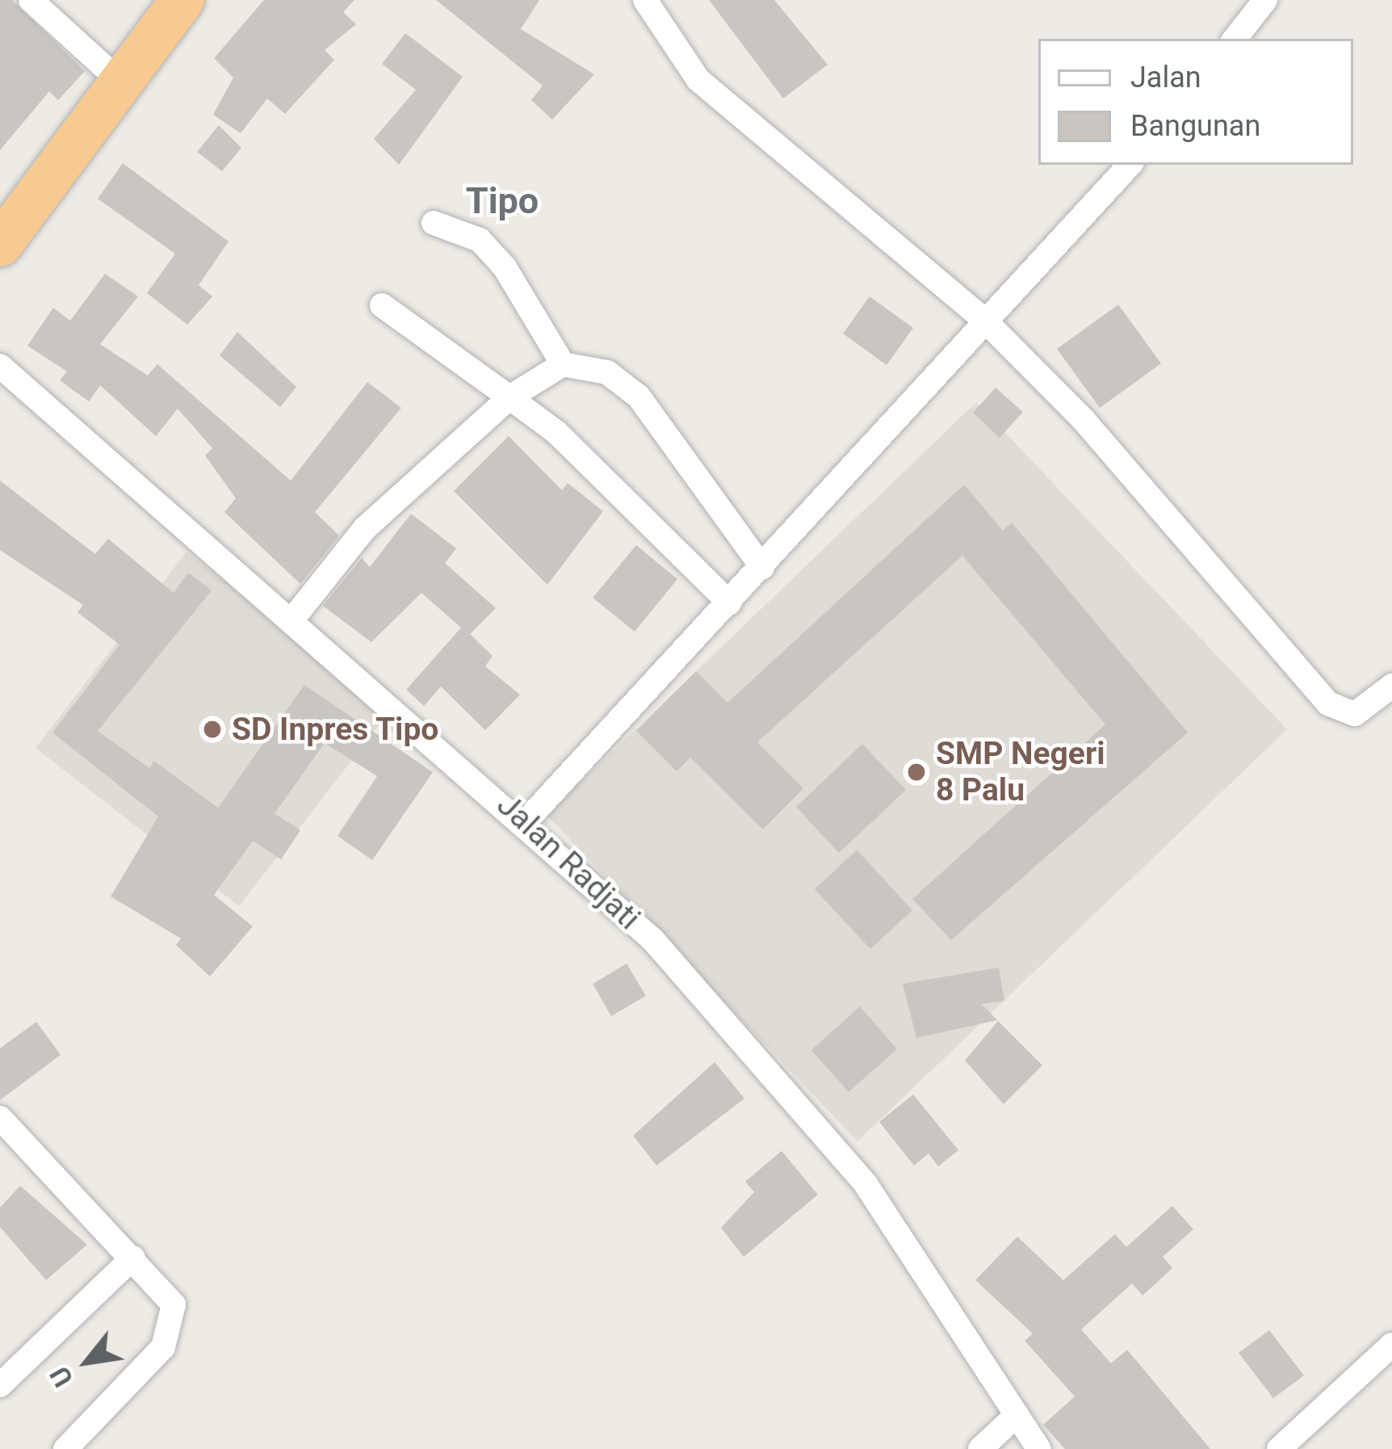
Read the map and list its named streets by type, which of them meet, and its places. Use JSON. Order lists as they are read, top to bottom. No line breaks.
{"streets":{"street":["Jalan Radjati"]},"districts":["Tipo"],"places":["SD Inpres Tipo","SMP Negeri 8 Palu"],"legend":["Jalan","Bangunan"],"north":"bottom left"}
